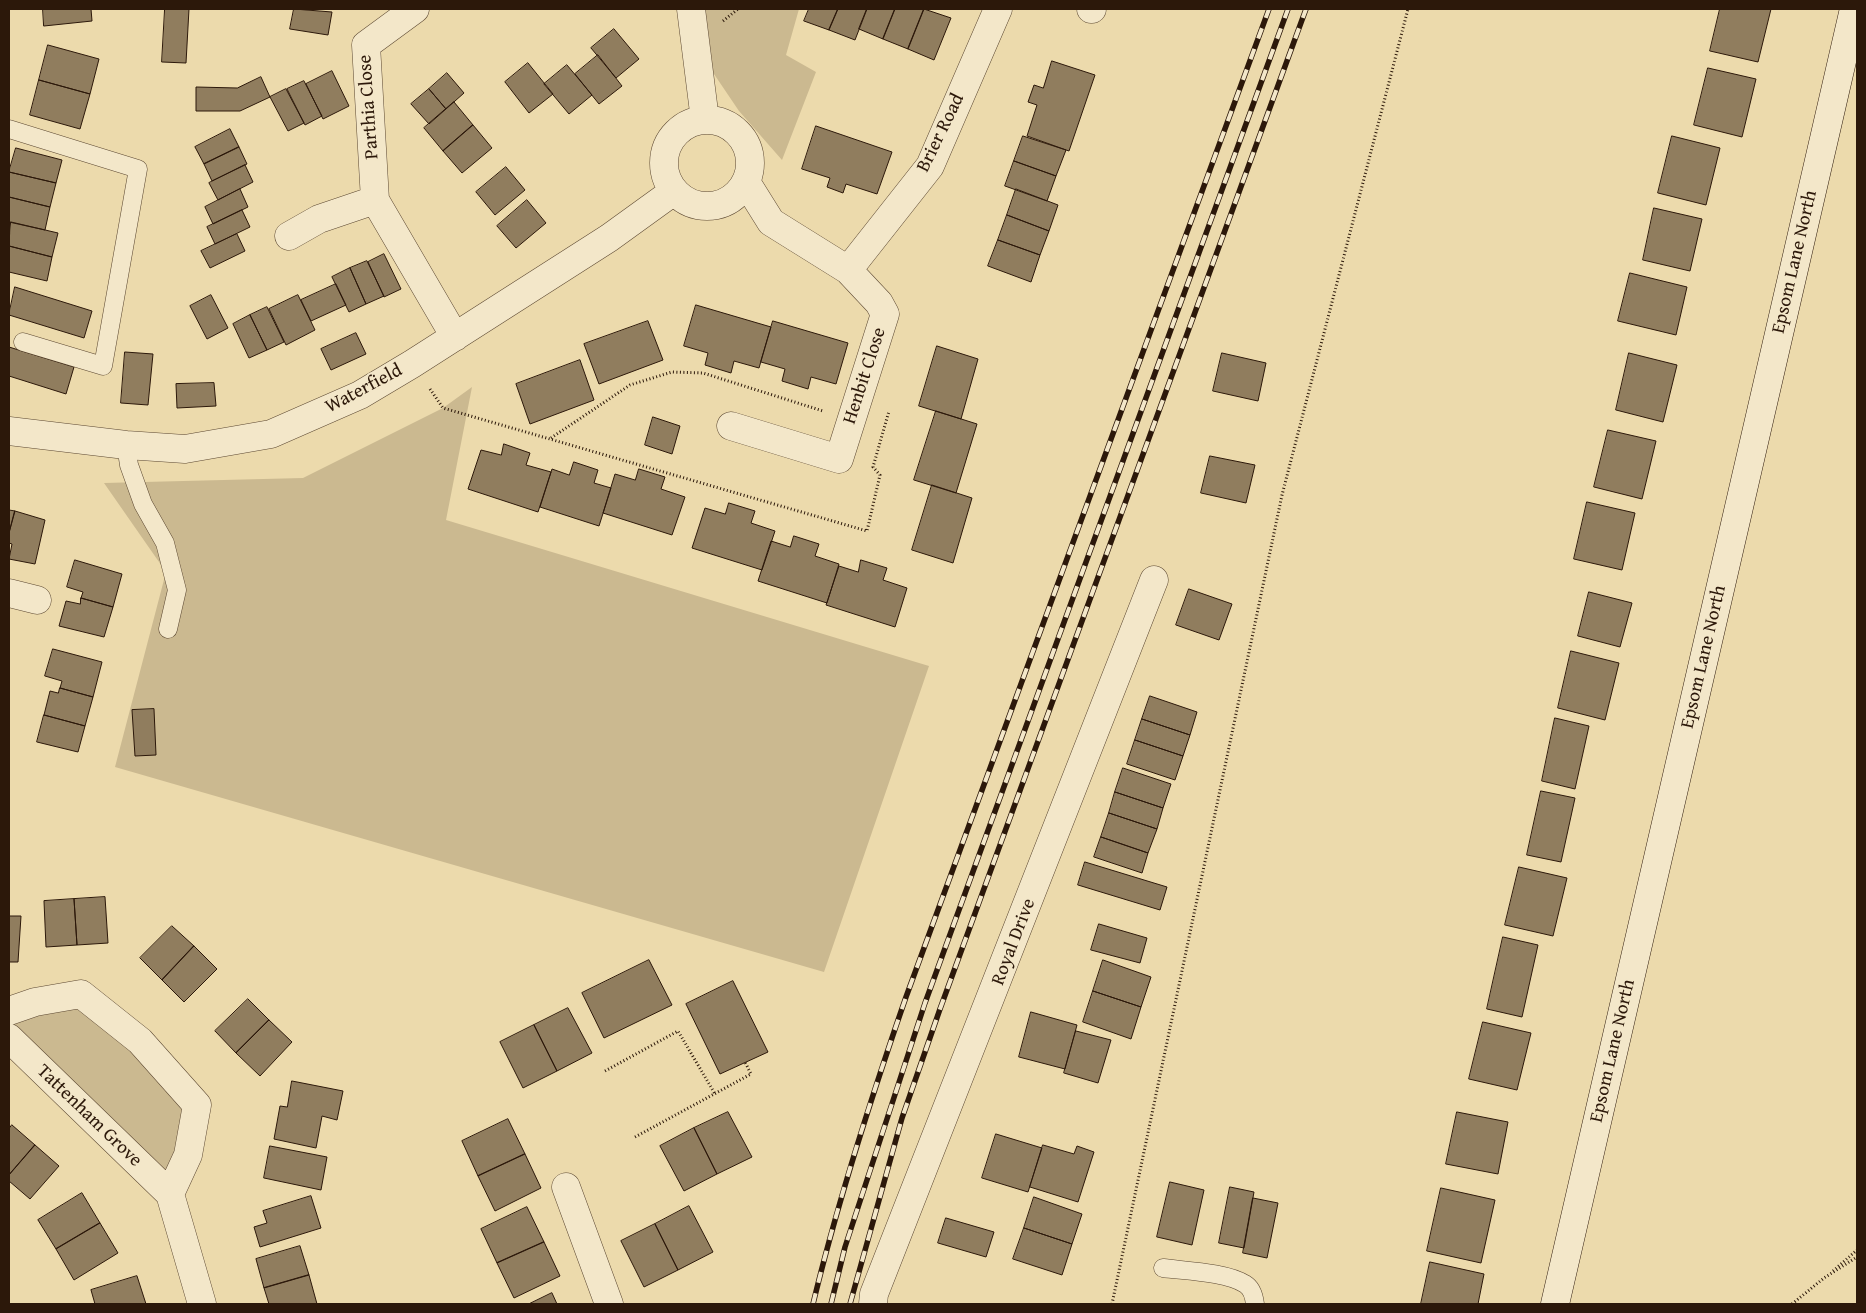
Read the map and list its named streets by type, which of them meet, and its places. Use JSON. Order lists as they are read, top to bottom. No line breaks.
{"streets":{"street":["Parthia Close","Brier Road","Epsom Lane North","Henbit Close","Waterfield","Royal Drive","Tattenham Grove"]},"crossings":[["Parthia Close","Waterfield"],["Brier Road","Henbit Close"],["Henbit Close","Waterfield"]]}
